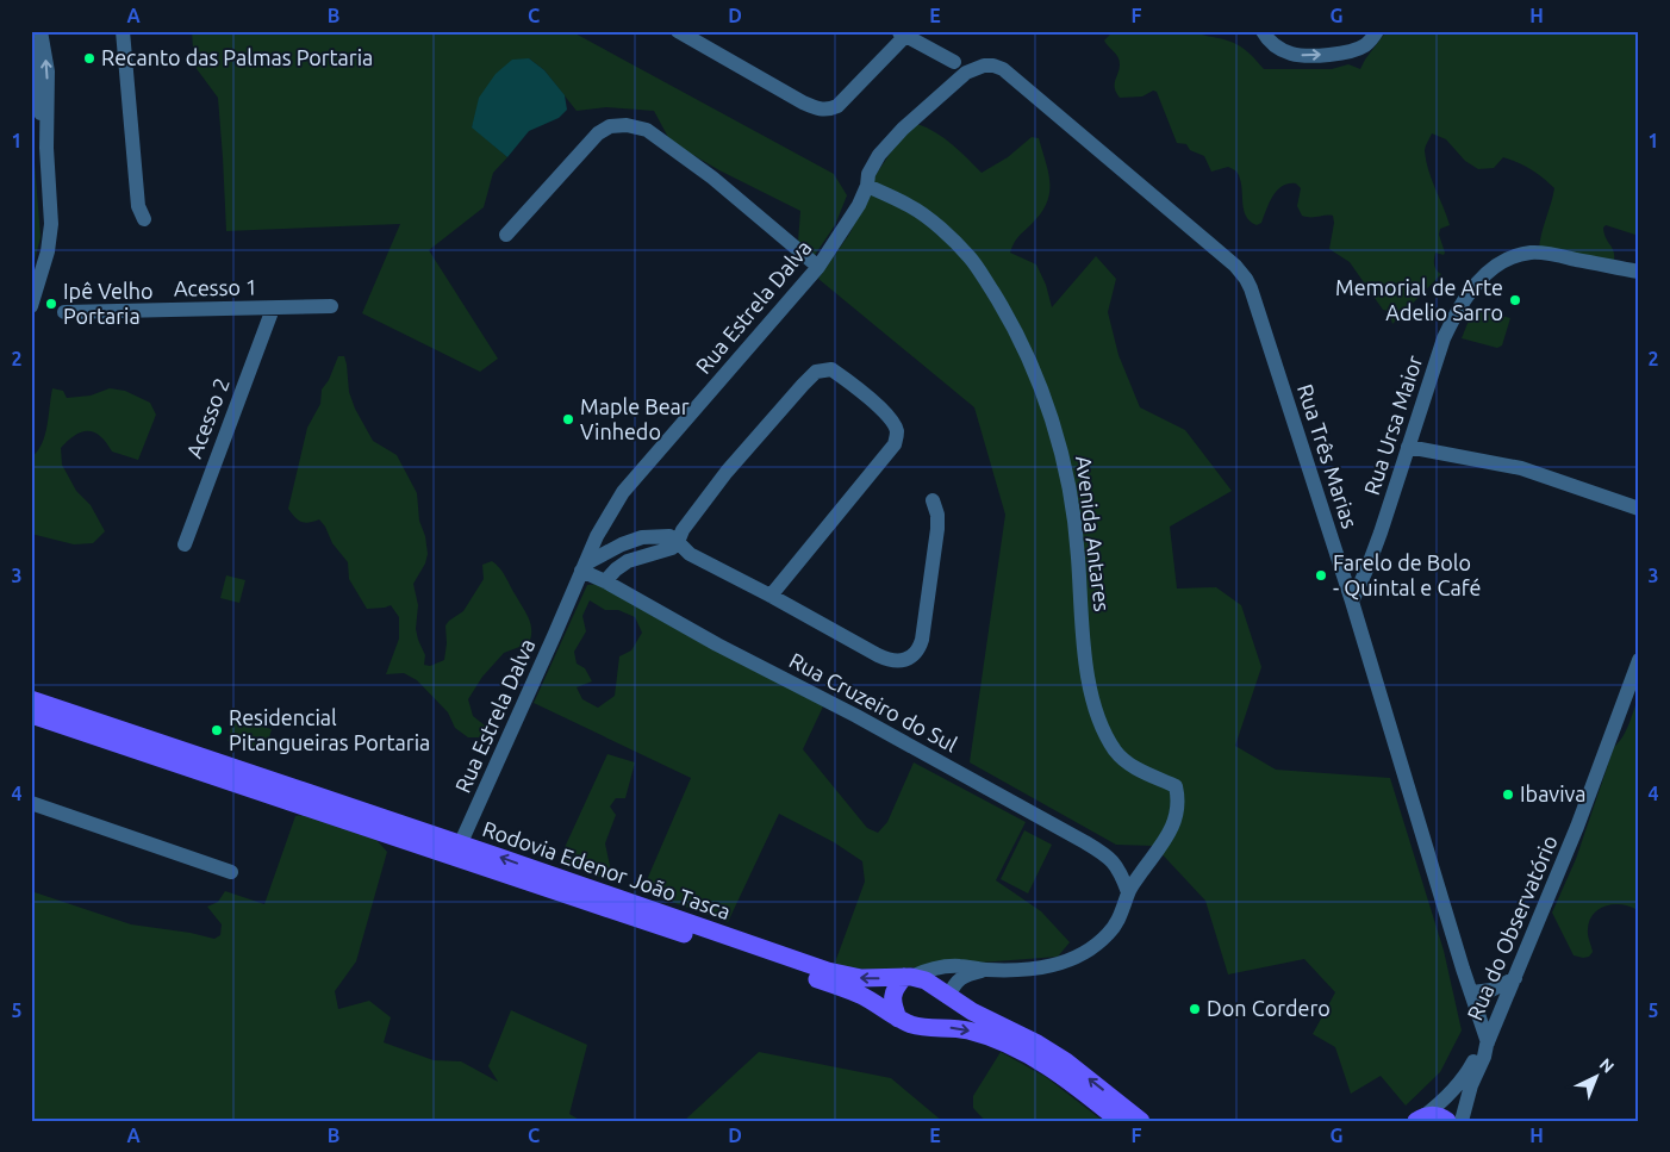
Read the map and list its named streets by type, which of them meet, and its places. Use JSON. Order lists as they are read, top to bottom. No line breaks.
{"streets":{"main road":["Rodovia Edenor João Tasca"],"street":["Acesso 1","Rua Estrela Dalva","Acesso 2","Rua Ursa Maior","Rua Três Marias","Avenida Antares","Rua Cruzeiro do Sul","Rua do Observatório"]},"crossings":[["Acesso 1","Acesso 2"],["Rua Estrela Dalva","Rua Três Marias"],["Rua Estrela Dalva","Avenida Antares"],["Rua Estrela Dalva","Rua Cruzeiro do Sul"],["Rua Estrela Dalva","Rodovia Edenor João Tasca"],["Rua Ursa Maior","Rua Três Marias"],["Rua Três Marias","Rua do Observatório"],["Avenida Antares","Rua Cruzeiro do Sul"]],"places":["Recanto das Palmas Portaria","Memorial de Arte Adelio Sarro","Ipê Velho Portaria","Maple Bear Vinhedo","Farelo de Bolo - Quintal e Café","Residencial Pitangueiras Portaria","Ibaviva","Don Cordero"],"north":"top right","grid":{"columns":["A","B","C","D","E","F","G","H"],"rows":["1","2","3","4","5"]}}
